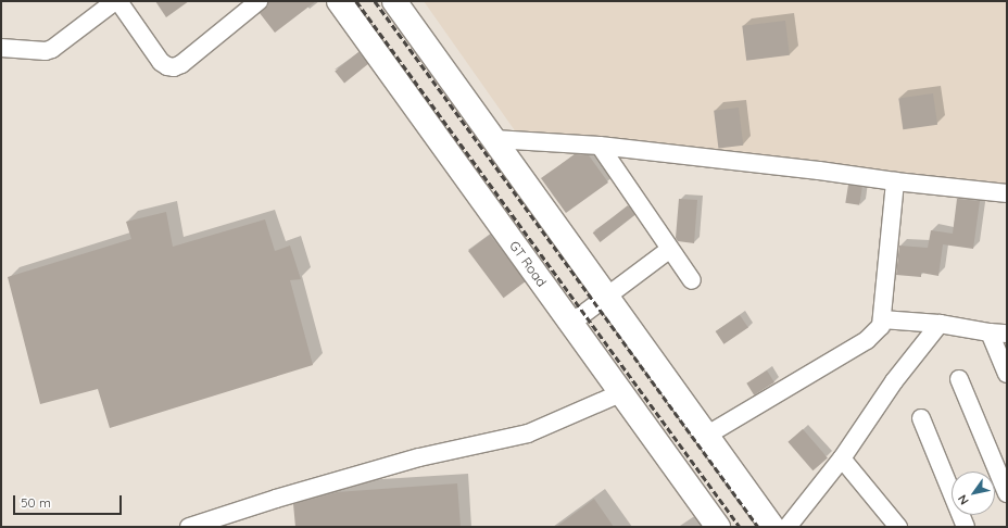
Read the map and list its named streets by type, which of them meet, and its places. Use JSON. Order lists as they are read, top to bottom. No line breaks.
{"streets":{"highway":["GT Road"]},"scale_bar":"50 m","north":"bottom left"}
